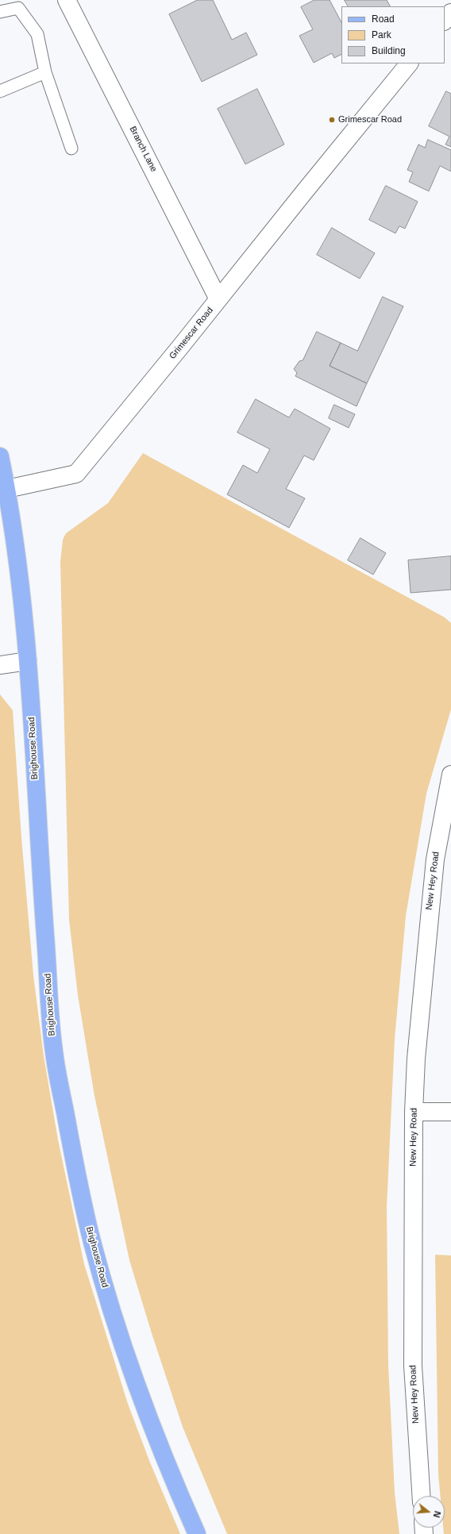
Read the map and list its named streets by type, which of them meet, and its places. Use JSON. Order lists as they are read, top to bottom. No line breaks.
{"streets":{"main road":["Brighouse Road"],"street":["Branch Lane","Grimescar Road","New Hey Road"]},"crossings":[["Branch Lane","Grimescar Road"],["Grimescar Road","Brighouse Road"]],"places":["Grimescar Road"],"legend":["Road","Park","Building"],"north":"right"}
